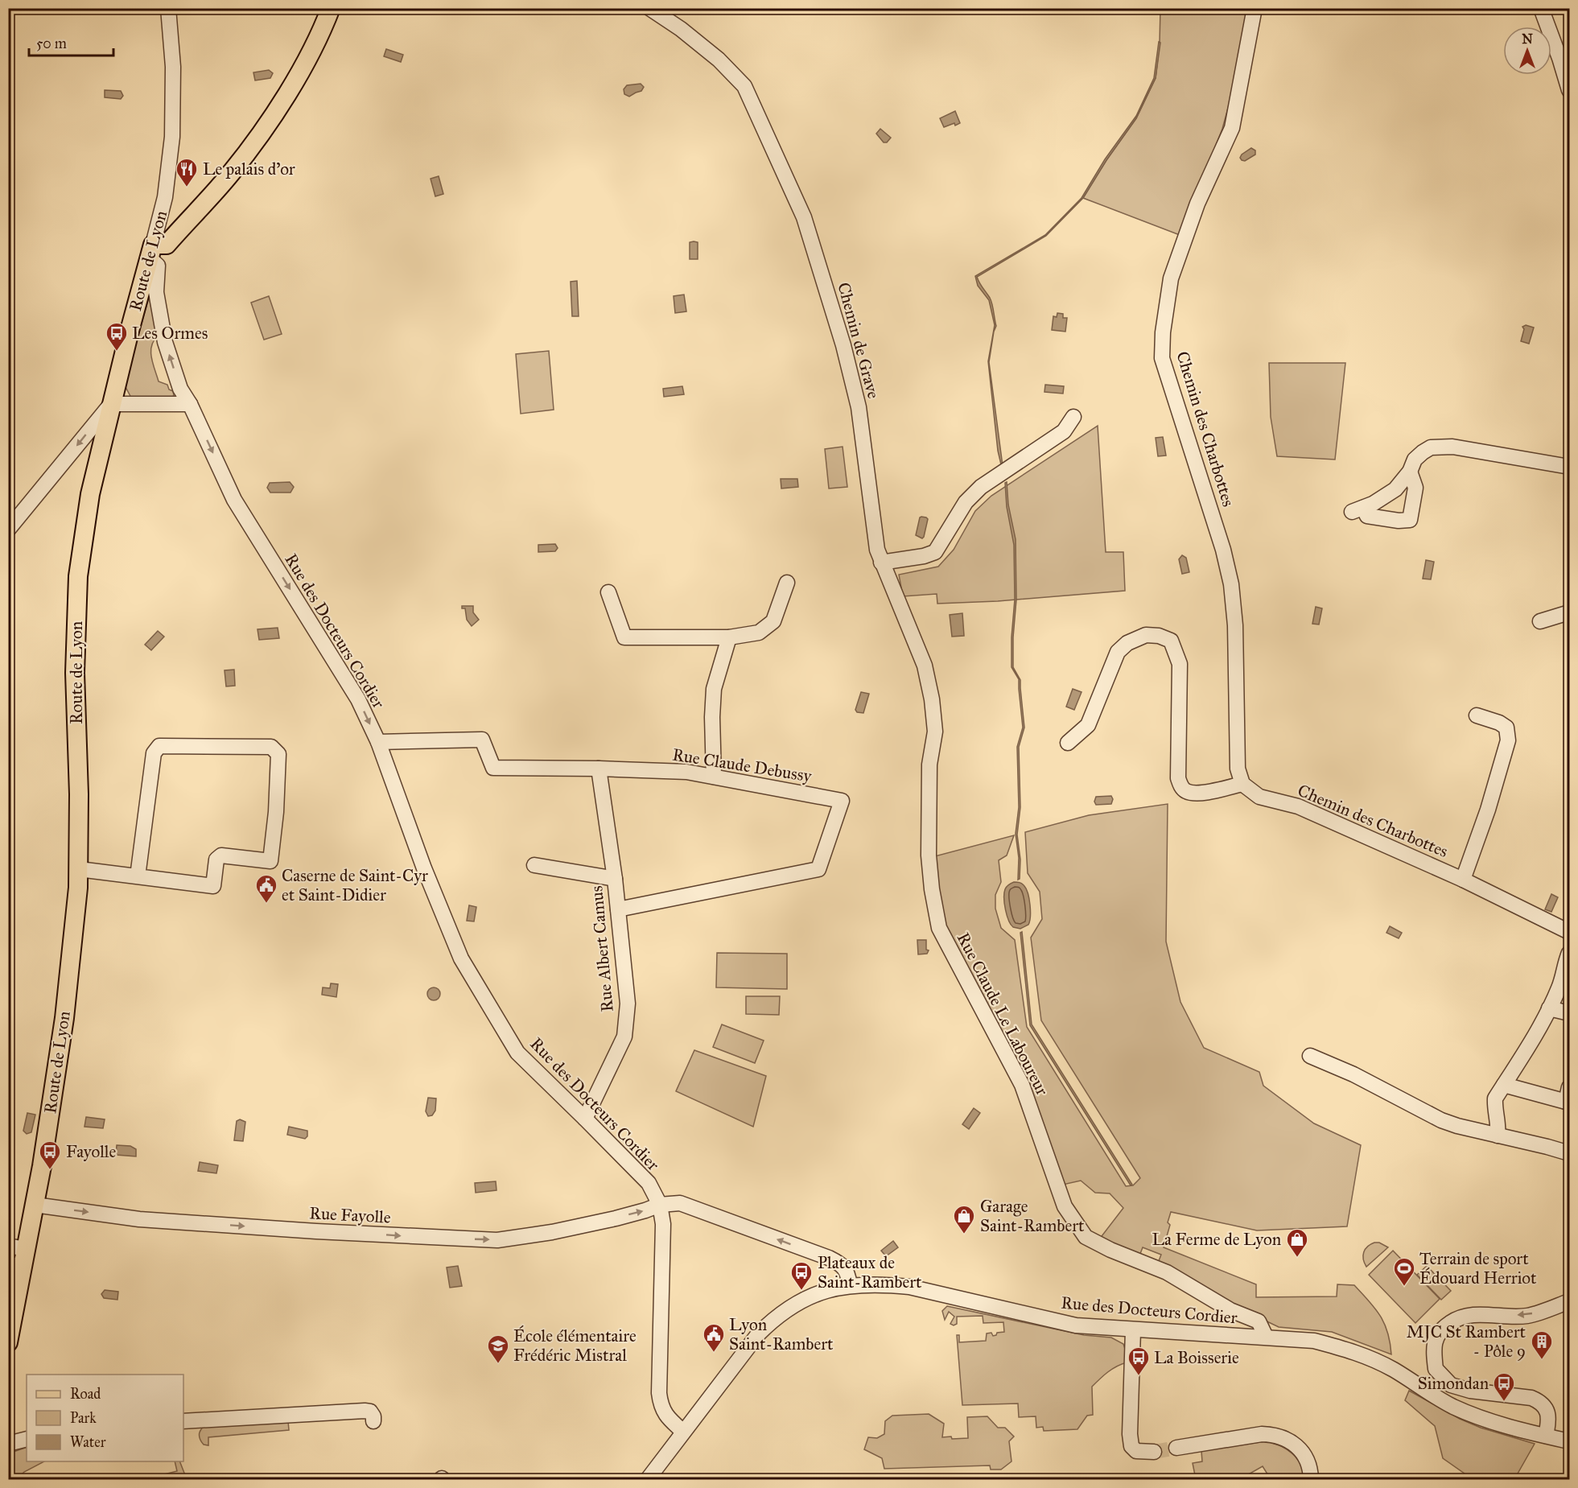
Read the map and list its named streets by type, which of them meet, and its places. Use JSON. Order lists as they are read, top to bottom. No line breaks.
{"streets":{"main road":["Route de Lyon"],"street":["Chemin de Grave","Chemin des Charbottes","Rue des Docteurs Cordier","Rue Claude Debussy","Rue Albert Camus","Rue Claude Le Laboureur","Rue Fayolle"]},"crossings":[["Route de Lyon","Rue des Docteurs Cordier"],["Route de Lyon","Rue Fayolle"],["Chemin de Grave","Rue Claude Le Laboureur"],["Rue des Docteurs Cordier","Rue Claude Debussy"],["Rue des Docteurs Cordier","Rue Albert Camus"],["Rue des Docteurs Cordier","Rue Claude Le Laboureur"],["Rue des Docteurs Cordier","Rue Fayolle"],["Rue Claude Debussy","Rue Albert Camus"]],"one_way":["Rue Fayolle"],"places":{"restaurant":["Le palais d'or"],"bus stop":["Les Ormes","Fayolle","Plateaux de Saint-Rambert","La Boisserie","Simondan"],"public building":["Caserne de Saint-Cyr et Saint-Didier","Lyon Saint-Rambert"],"shop":["Garage Saint-Rambert","La Ferme de Lyon"],"sports":["Terrain de sport Édouard Herriot"],"building":["MJC St Rambert - Pôle 9"],"school or university":["École élémentaire Frédéric Mistral"]},"legend":["Road","Park","Water"],"scale_bar":"50 m","north":"top"}
